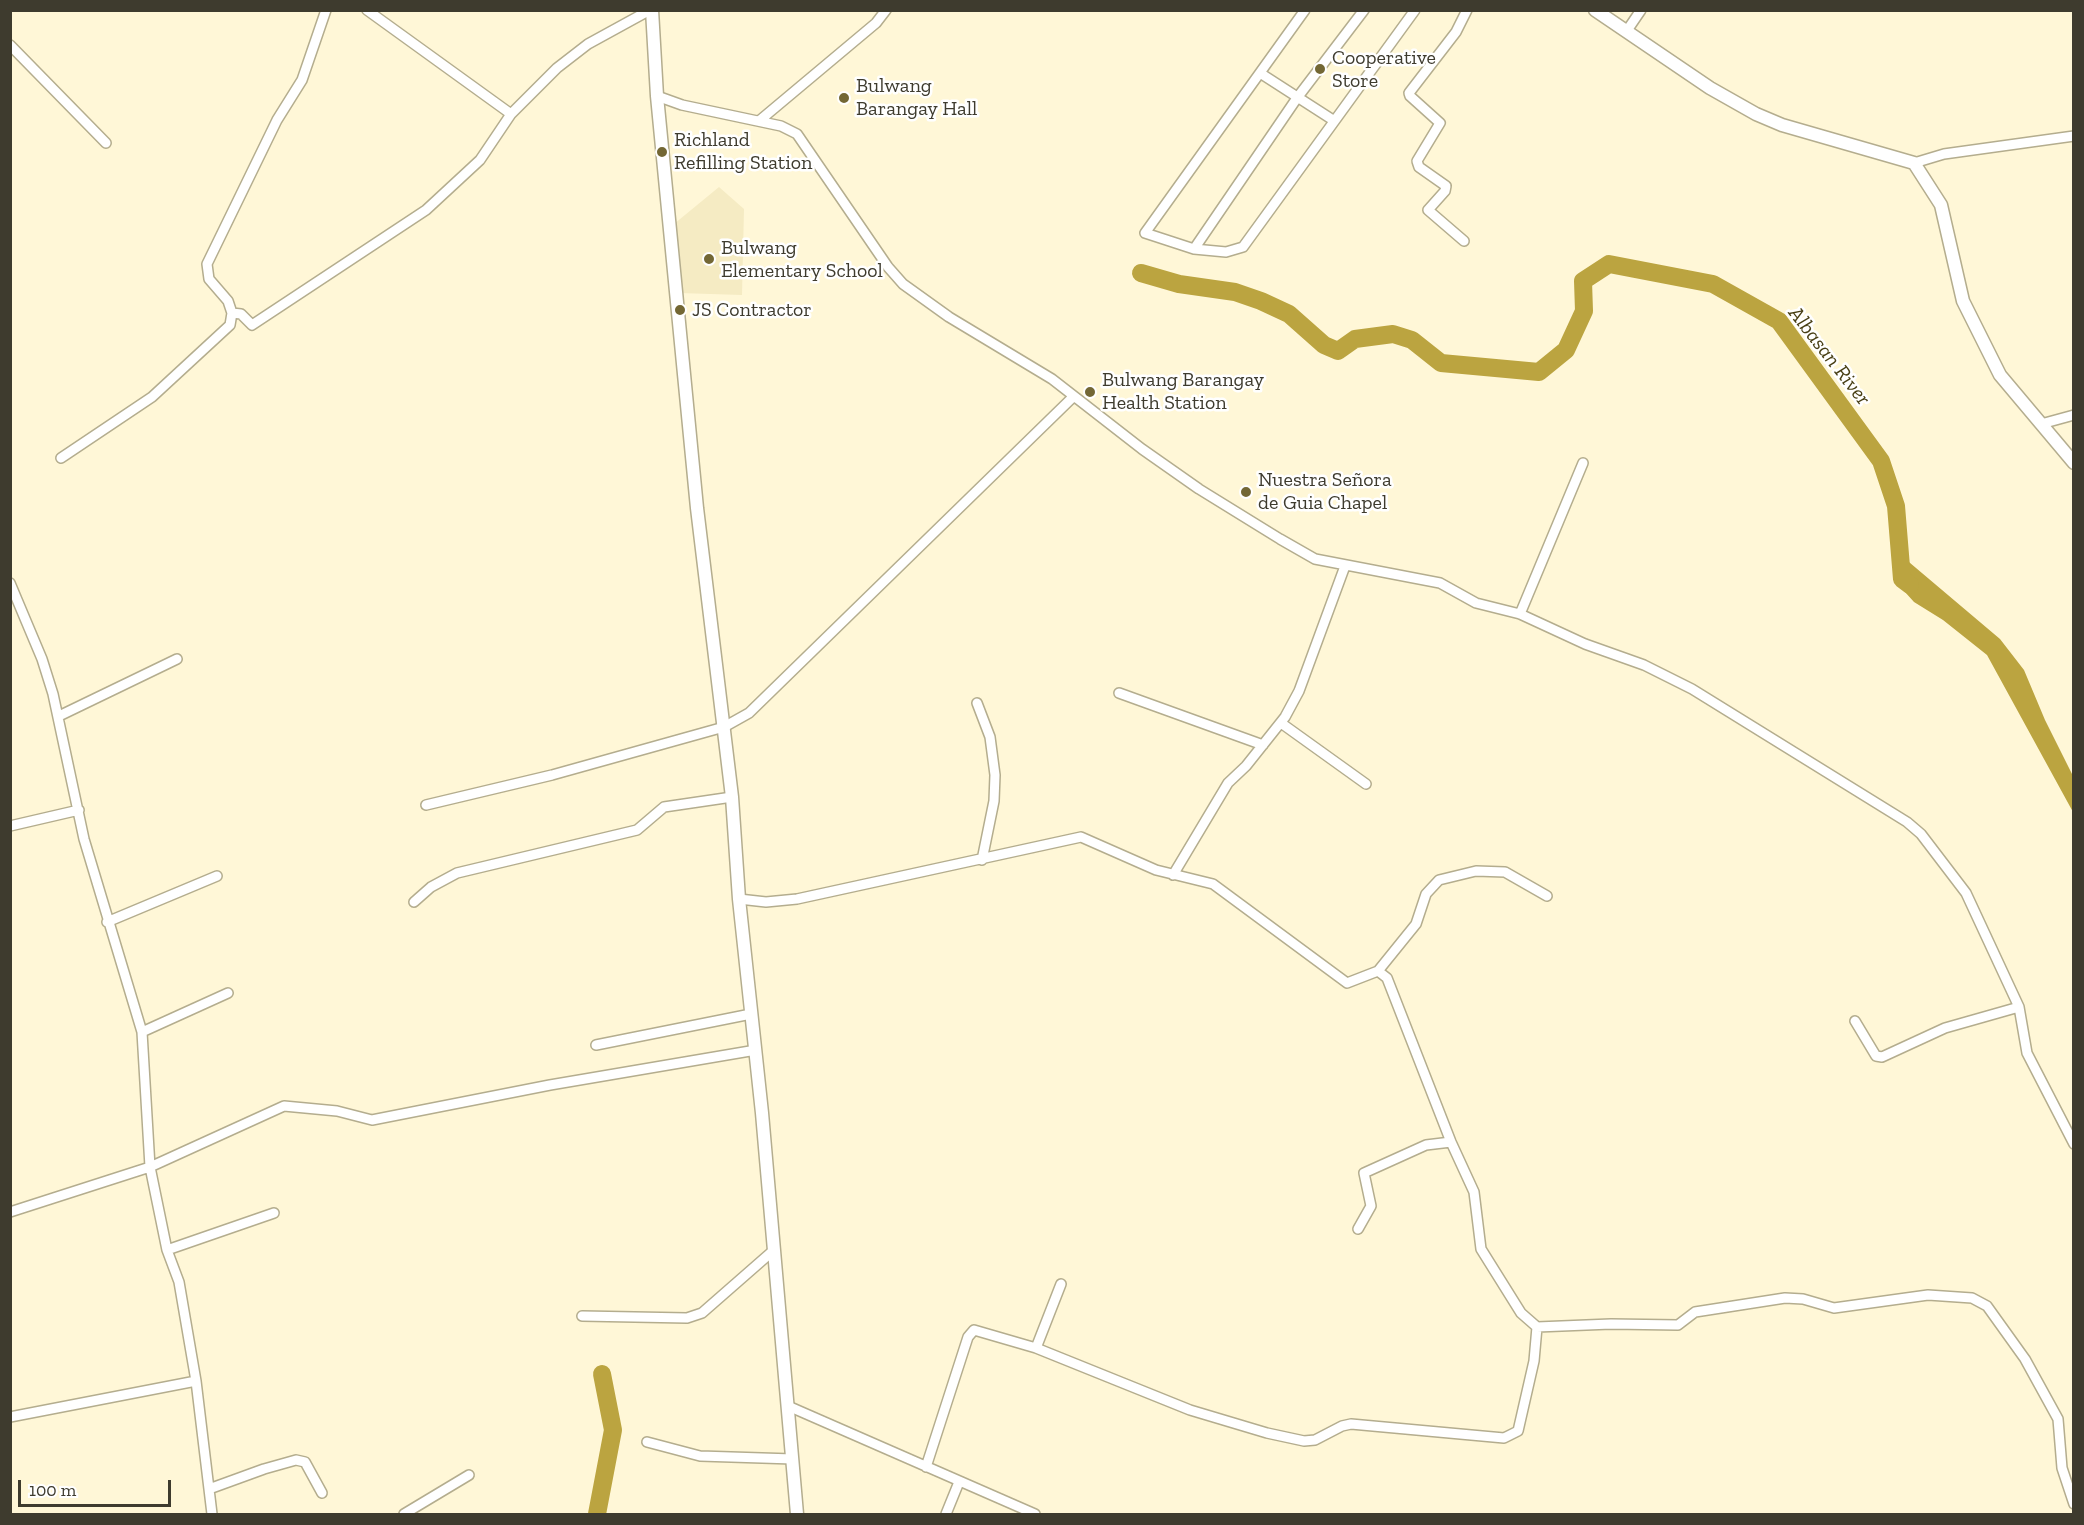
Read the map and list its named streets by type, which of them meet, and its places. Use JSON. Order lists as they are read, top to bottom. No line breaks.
{"water":["Albasan River"],"places":["Cooperative Store","Bulwang Barangay Hall","Richland Refilling Station","Bulwang Elementary School","JS Contractor","Bulwang Barangay Health Station","Nuestra Señora de Guia Chapel"],"scale_bar":"100 m"}
